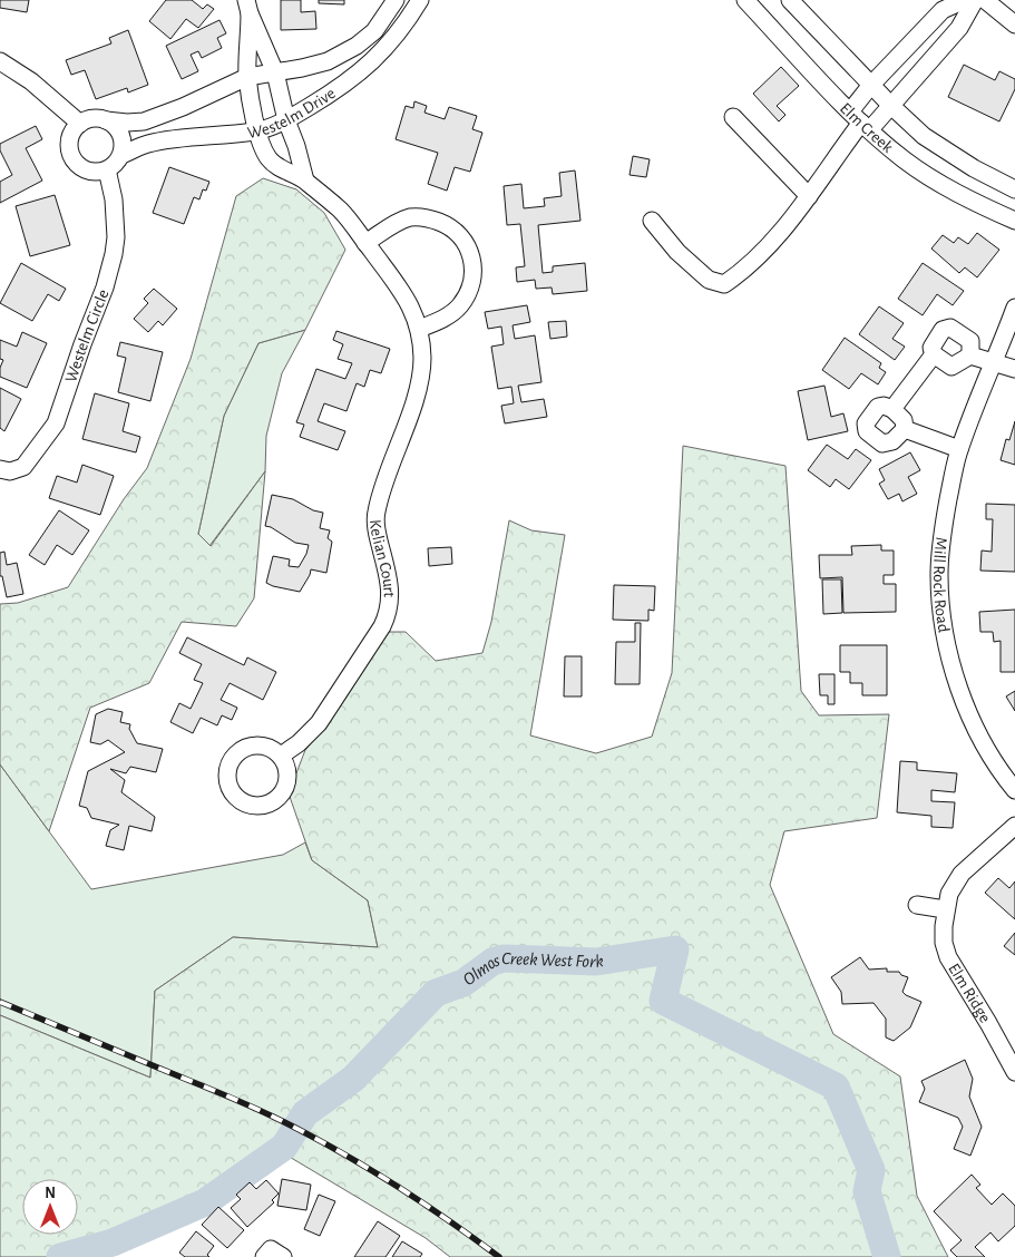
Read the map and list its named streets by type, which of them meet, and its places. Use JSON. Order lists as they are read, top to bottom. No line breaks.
{"streets":{"street":["Westelm Drive","Elm Creek","Westelm Circle","Kelian Court","Mill Rock Road","Elm Ridge"]},"crossings":[["Westelm Drive","Westelm Circle"],["Westelm Drive","Kelian Court"]],"water":["Olmos Creek West Fork"],"north":"top"}
